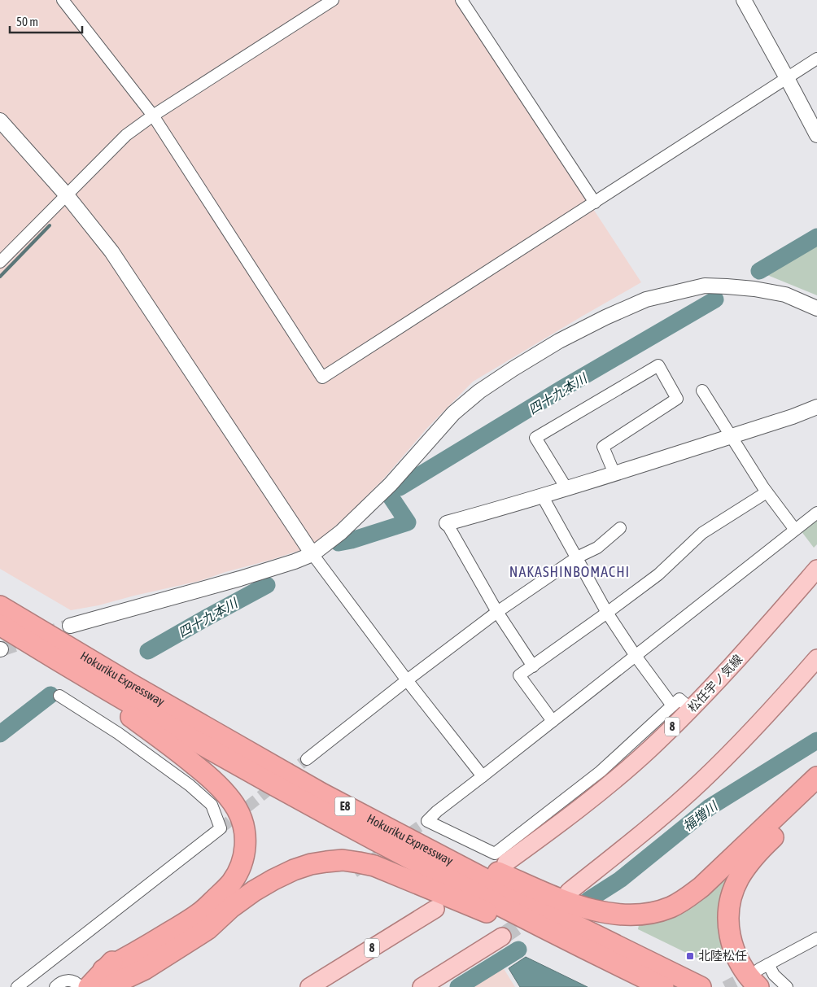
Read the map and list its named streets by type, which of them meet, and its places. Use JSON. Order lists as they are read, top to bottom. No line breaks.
{"streets":{"highway":["Hokuriku Expressway","E8"],"main road":["松任宇ノ気線","8"]},"districts":["NAKASHINBOMACHI"],"water":["四十九本川","福増川"],"places":{"transit":["北陸松任"]},"scale_bar":"50 m"}
